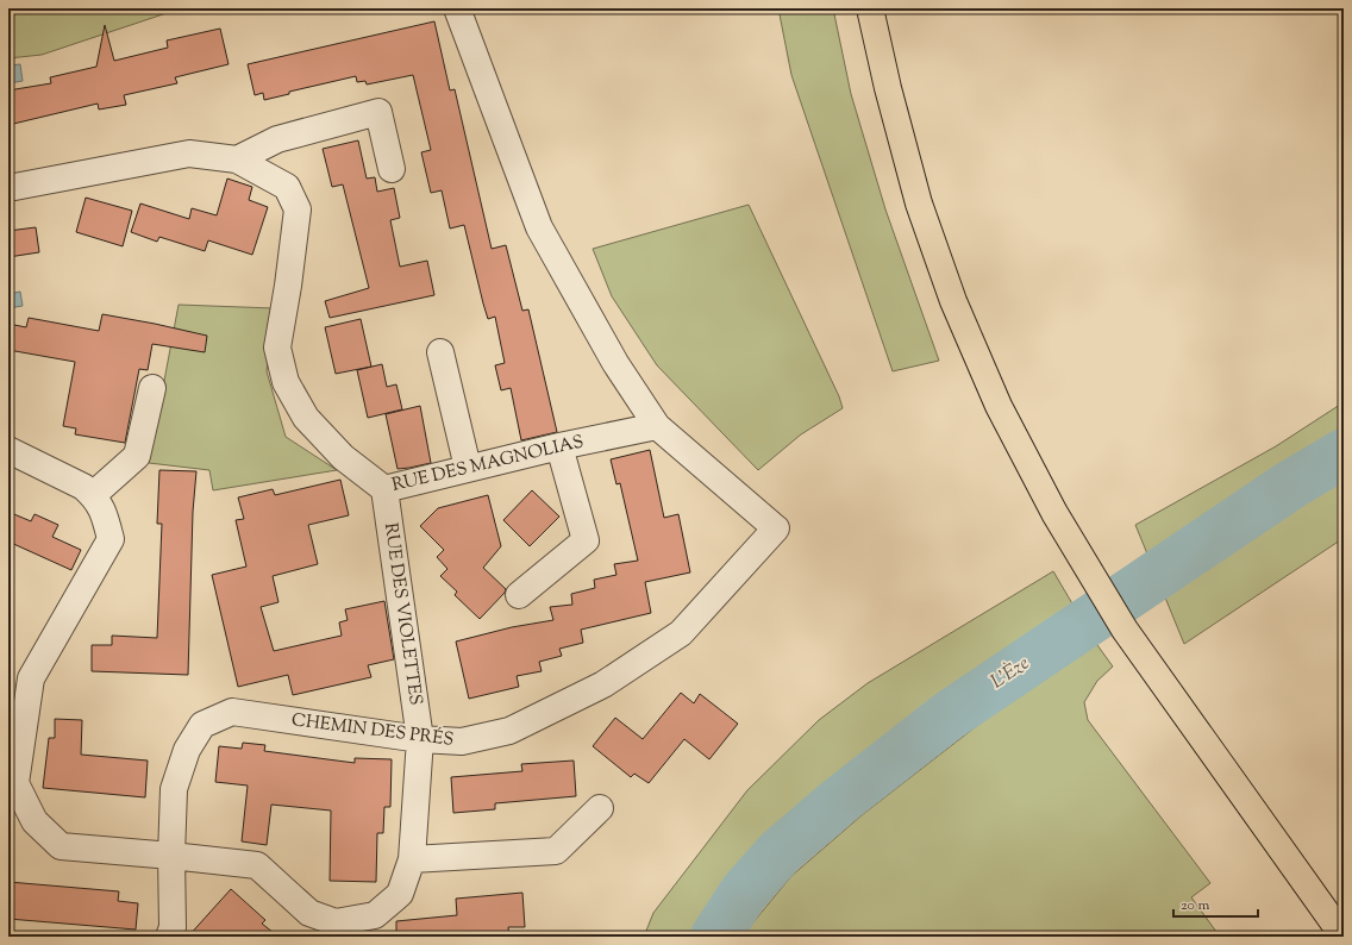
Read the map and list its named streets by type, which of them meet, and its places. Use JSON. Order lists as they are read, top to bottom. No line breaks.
{"streets":{"street":["RUE DES MAGNOLIAS","RUE DES VIOLETTES","CHEMIN DES PRÉS"]},"crossings":[["RUE DES MAGNOLIAS","RUE DES VIOLETTES"],["RUE DES MAGNOLIAS","CHEMIN DES PRÉS"],["RUE DES VIOLETTES","CHEMIN DES PRÉS"]],"water":["L'Èze"],"scale_bar":"20 m"}
